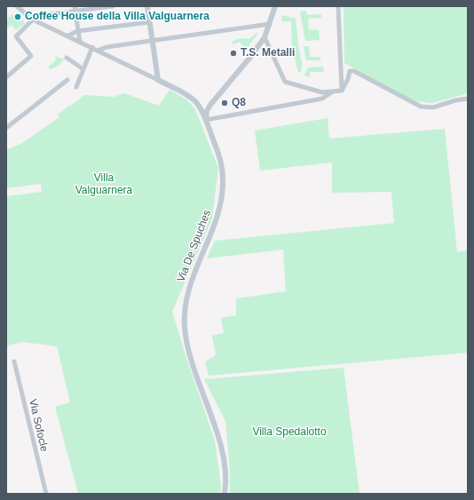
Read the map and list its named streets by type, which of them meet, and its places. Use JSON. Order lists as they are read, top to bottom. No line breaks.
{"streets":{"street":["Via De Spuches","Via Sofocle"]},"parks":["Villa Valguarnera","Villa Spedalotto"],"places":["Coffee House della Villa Valguarnera","T.S. Metalli","Q8"]}
